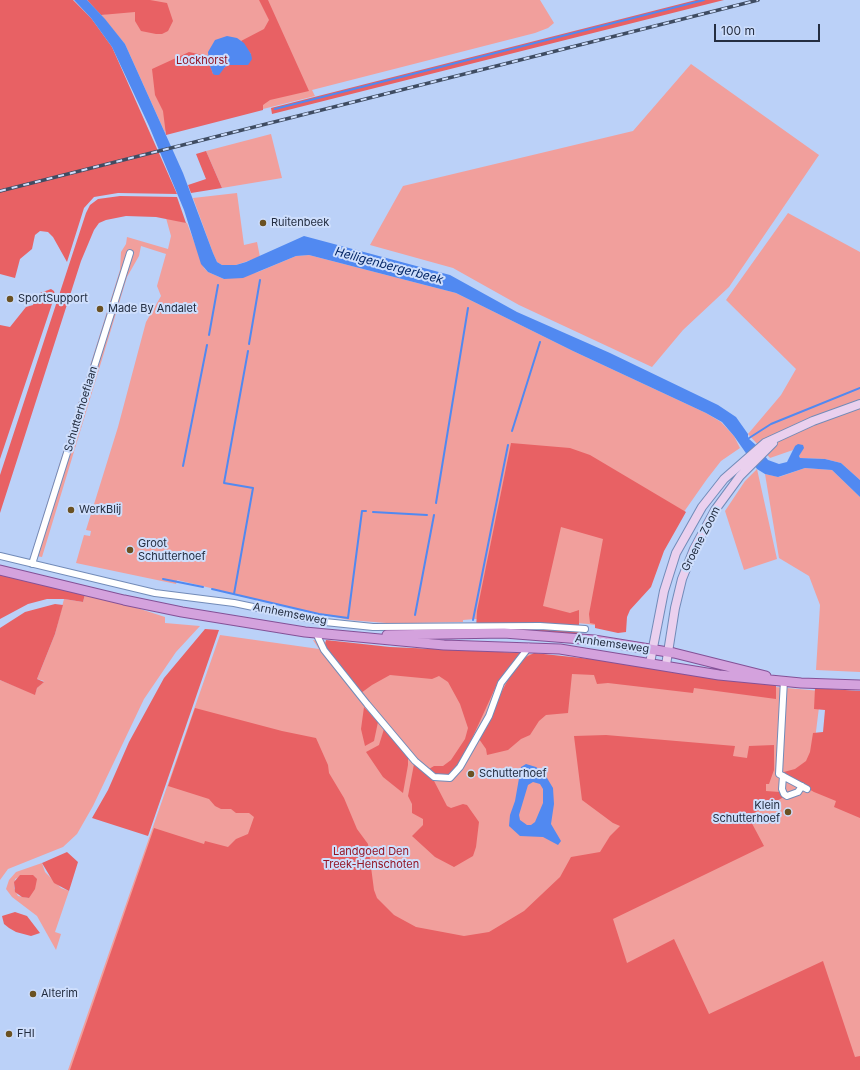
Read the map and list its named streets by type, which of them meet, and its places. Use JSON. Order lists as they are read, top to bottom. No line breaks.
{"streets":{"main road":["Groene Zoom","Arnhemseweg"],"street":["Schutterhoeflaan"]},"crossings":[["Schutterhoeflaan","Arnhemseweg"],["Groene Zoom","Arnhemseweg"]],"water":["Heiligenbergerbeek"],"parks":["Lockhorst","Landgoed Den Treek-Henschoten"],"places":["Ruitenbeek","SportSupport","Made By Andalet","WerkBlij","Groot Schutterhoef","Schutterhoef","Klein Schutterhoef","Alterim","FHI"],"scale_bar":"100 m"}
